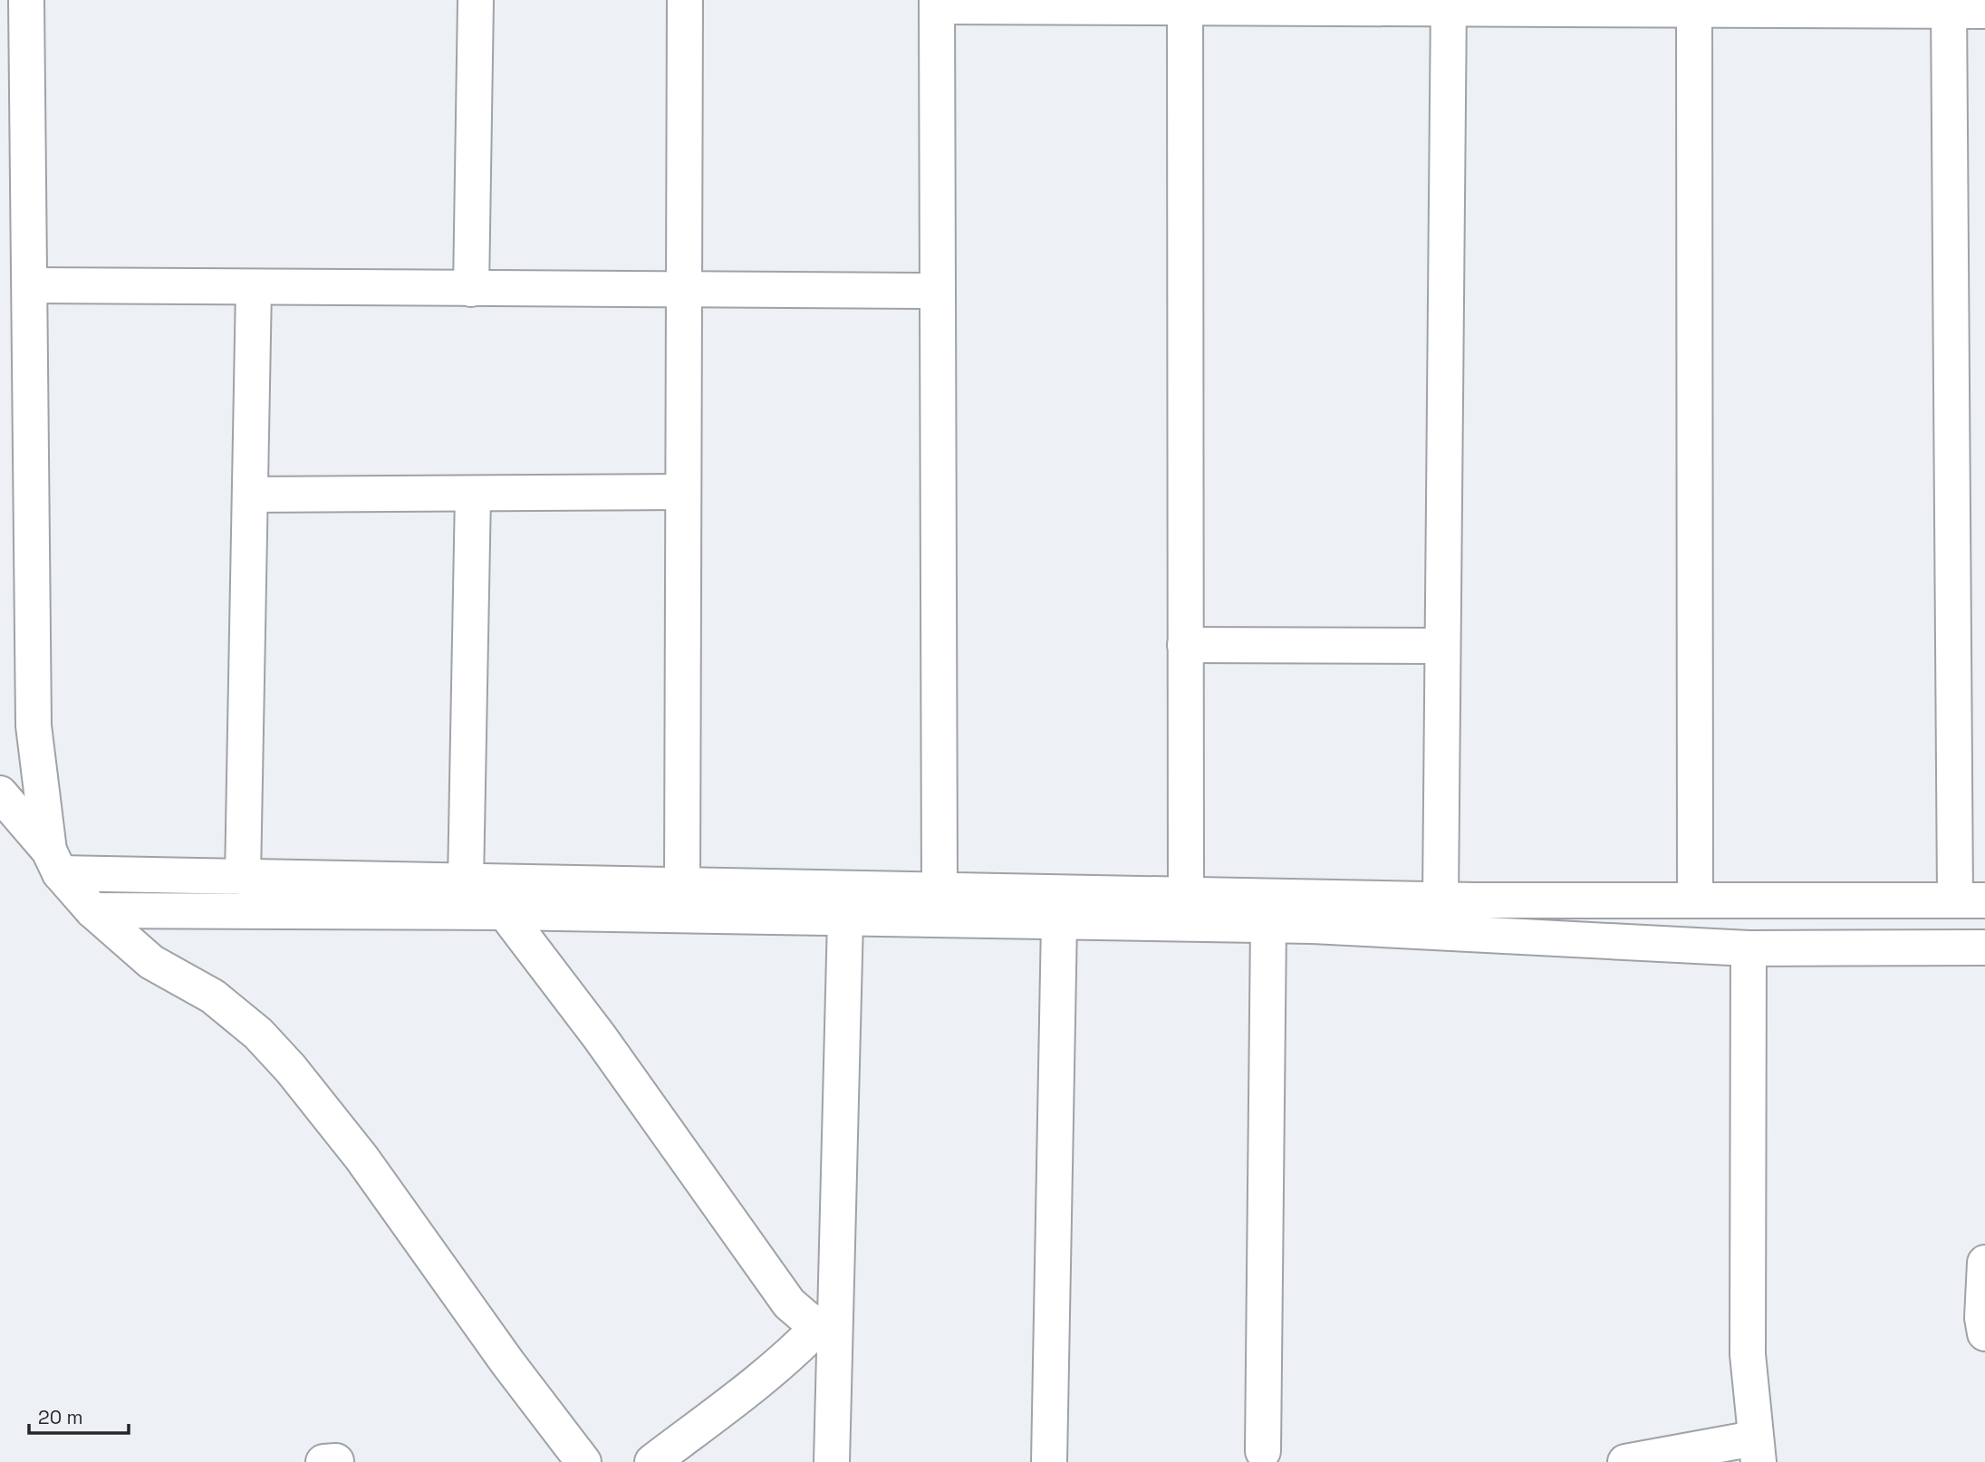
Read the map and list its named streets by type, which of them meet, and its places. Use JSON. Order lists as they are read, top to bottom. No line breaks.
{"scale_bar":"20 m"}
